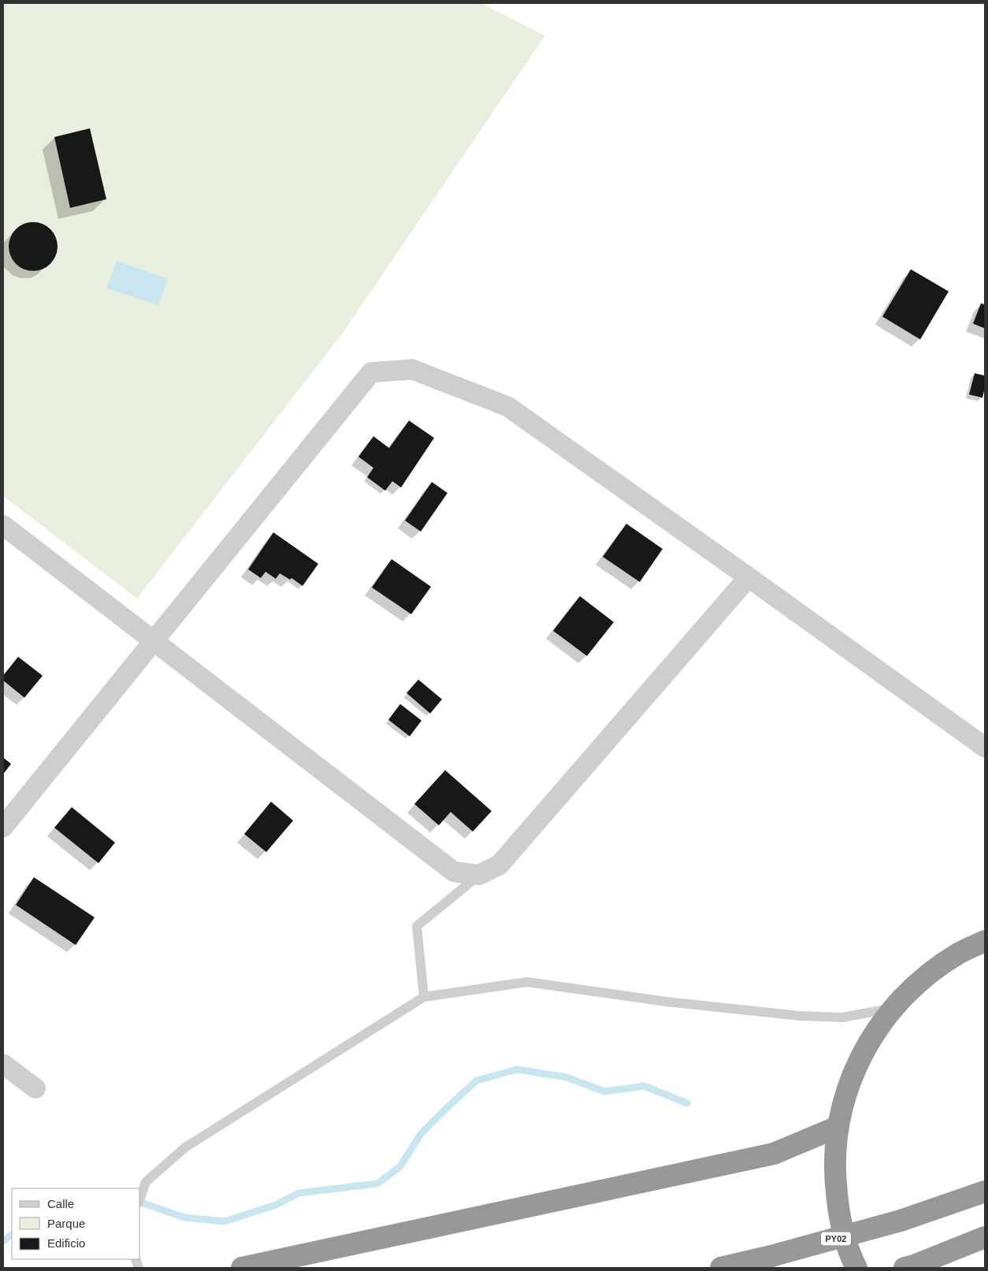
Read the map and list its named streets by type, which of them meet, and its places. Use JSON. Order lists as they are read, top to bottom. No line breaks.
{"streets":{"highway":["PY02"]},"legend":["Calle","Parque","Edificio"]}
